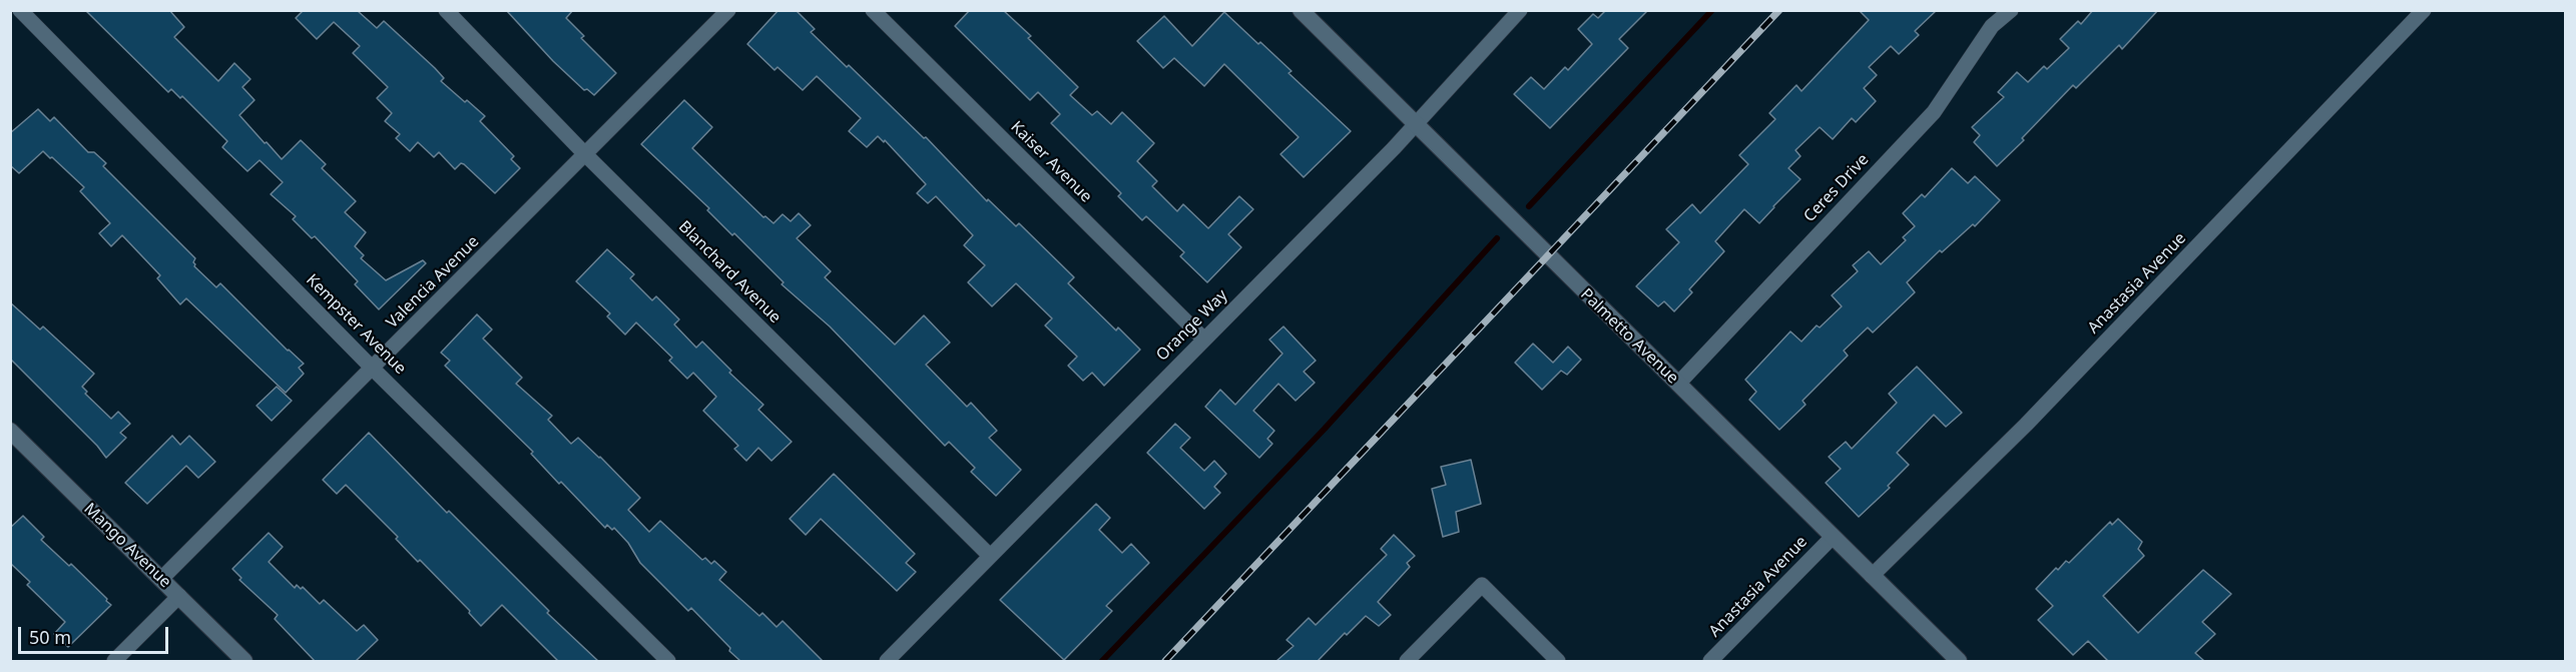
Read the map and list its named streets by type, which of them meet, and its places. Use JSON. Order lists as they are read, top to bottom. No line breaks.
{"streets":{"street":["Kaiser Avenue","Ceres Drive","Blanchard Avenue","Valencia Avenue","Anastasia Avenue","Kempster Avenue","Orange Way","Palmetto Avenue","Mango Avenue"]},"crossings":[["Kaiser Avenue","Orange Way"],["Ceres Drive","Palmetto Avenue"],["Blanchard Avenue","Valencia Avenue"],["Blanchard Avenue","Orange Way"],["Valencia Avenue","Kempster Avenue"],["Valencia Avenue","Mango Avenue"],["Anastasia Avenue","Palmetto Avenue"],["Orange Way","Palmetto Avenue"]],"scale_bar":"50 m"}
